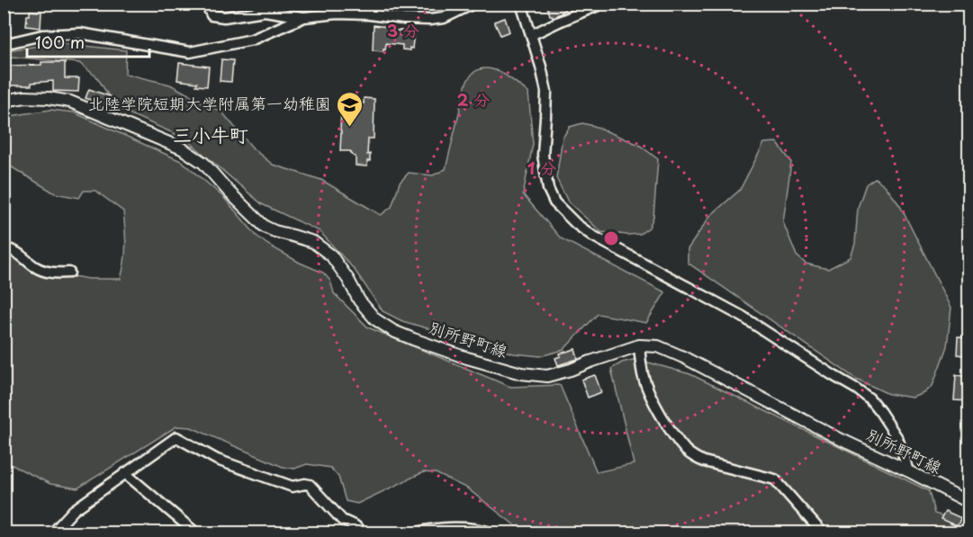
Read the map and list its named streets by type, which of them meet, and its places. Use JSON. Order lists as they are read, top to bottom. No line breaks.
{"streets":{"main road":["別所野町線"]},"districts":["三小牛町"],"places":{"school or university":["北陸学院短期大学附属第一幼稚園"]},"scale_bar":"100 m","rings":["3 分","2 分","1 分"]}
